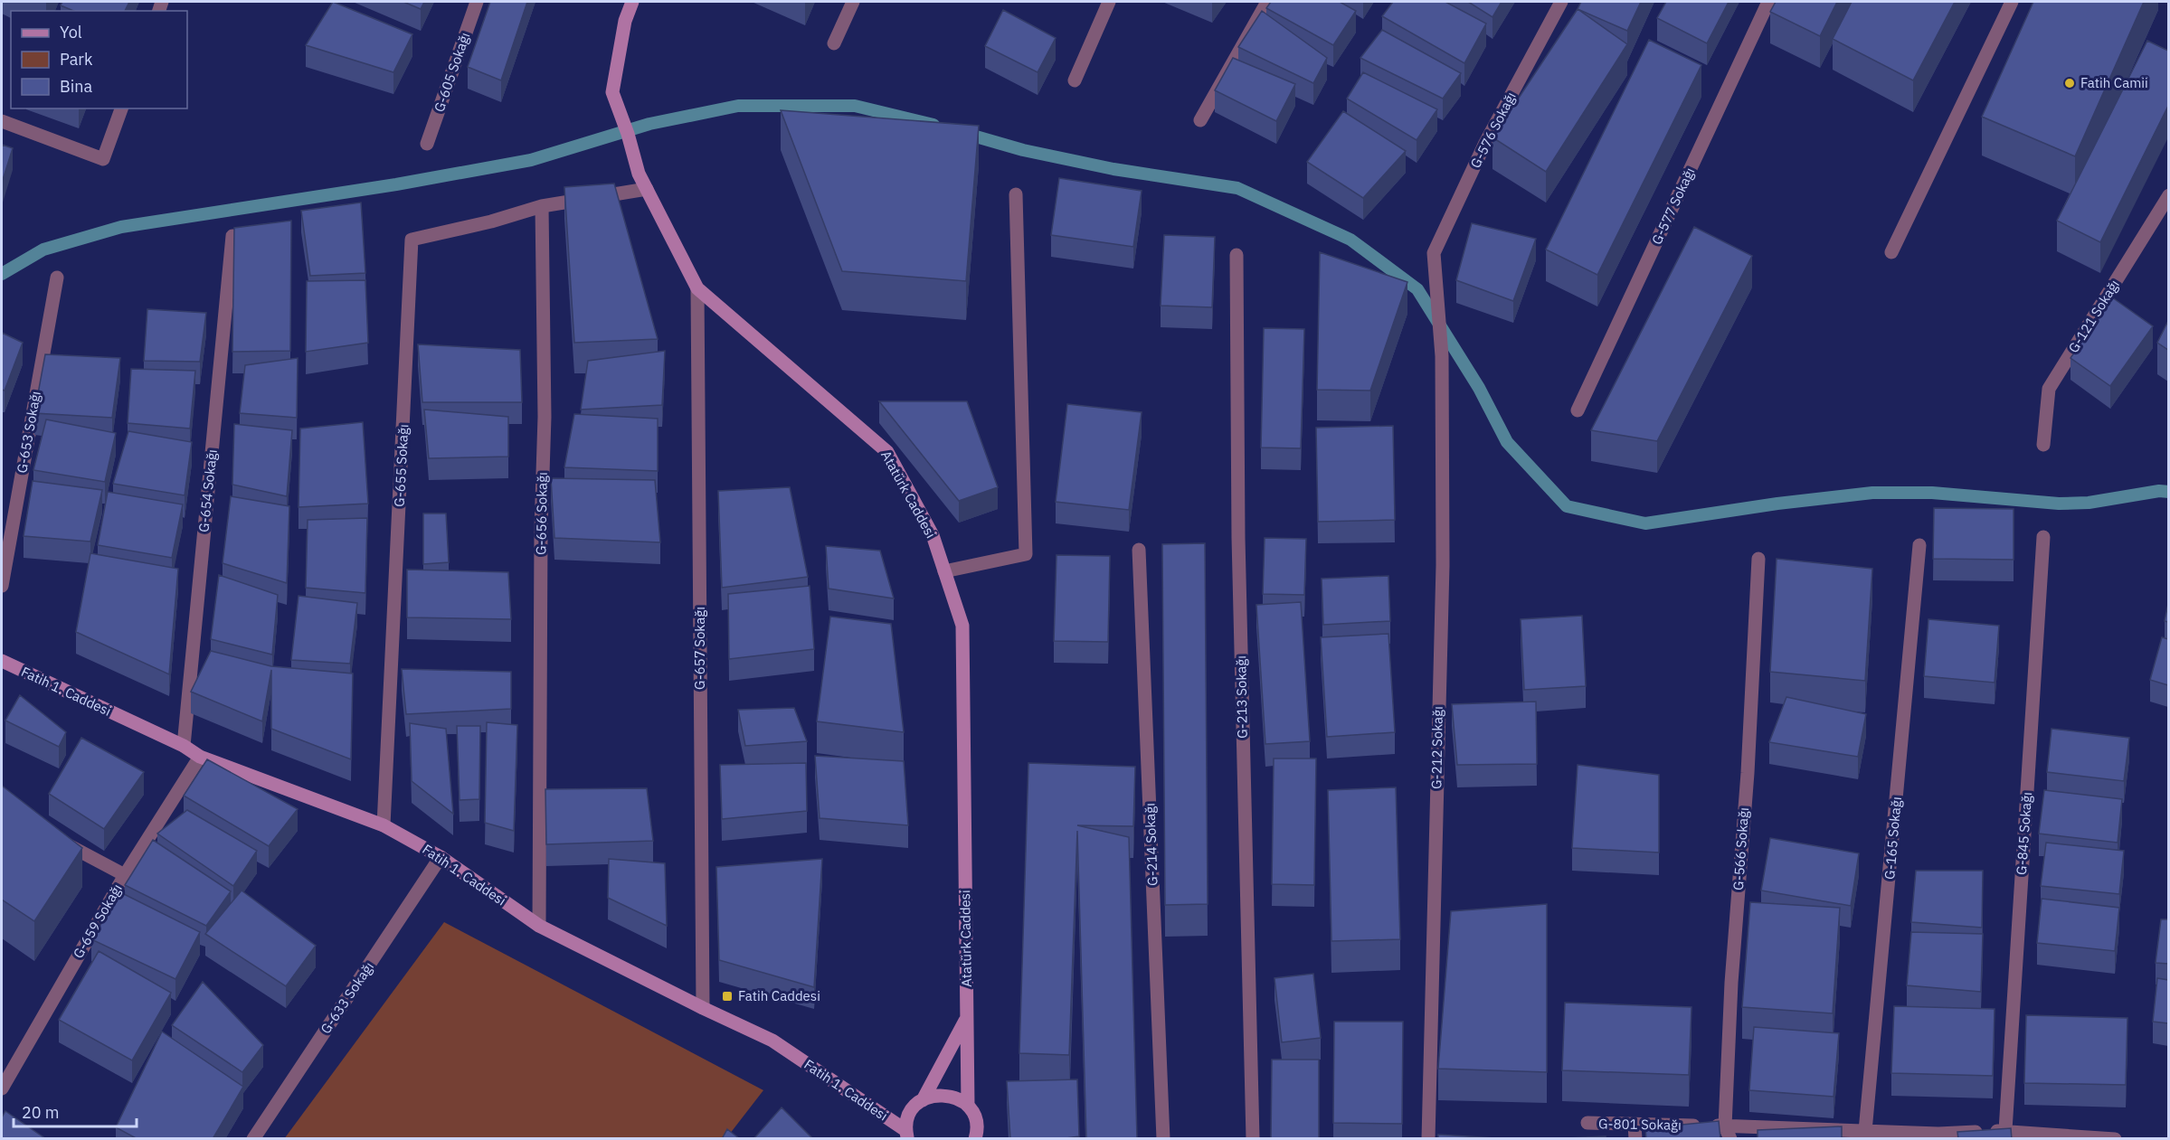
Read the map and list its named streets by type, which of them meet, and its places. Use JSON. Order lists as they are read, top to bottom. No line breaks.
{"streets":{"street":["G-605 Sokağı","G-576 Sokağı","G-577 Sokağı","G-121 Sokağı","G-653 Sokağı","G-655 Sokağı","G-654 Sokağı","Atatürk Caddesi","G-656 Sokağı","G-657 Sokağı","Fatih 1. Caddesi","G-213 Sokağı","G-212 Sokağı","G-845 Sokağı","G-165 Sokağı","G-214 Sokağı","G-566 Sokağı","G-659 Sokağı","G-633 Sokağı","G-801 Sokağı"]},"crossings":[["G-576 Sokağı","G-212 Sokağı"],["G-655 Sokağı","G-656 Sokağı"],["G-655 Sokağı","Fatih 1. Caddesi"],["G-654 Sokağı","Fatih 1. Caddesi"],["Atatürk Caddesi","G-657 Sokağı"],["G-656 Sokağı","Fatih 1. Caddesi"],["G-657 Sokağı","Fatih 1. Caddesi"],["Fatih 1. Caddesi","G-659 Sokağı"],["Fatih 1. Caddesi","G-633 Sokağı"],["G-845 Sokağı","G-801 Sokağı"],["G-165 Sokağı","G-801 Sokağı"],["G-566 Sokağı","G-801 Sokağı"]],"places":{"other":["Fatih Camii"],"transit":["Fatih Caddesi"]},"legend":["Yol","Park","Bina"],"scale_bar":"20 m"}
